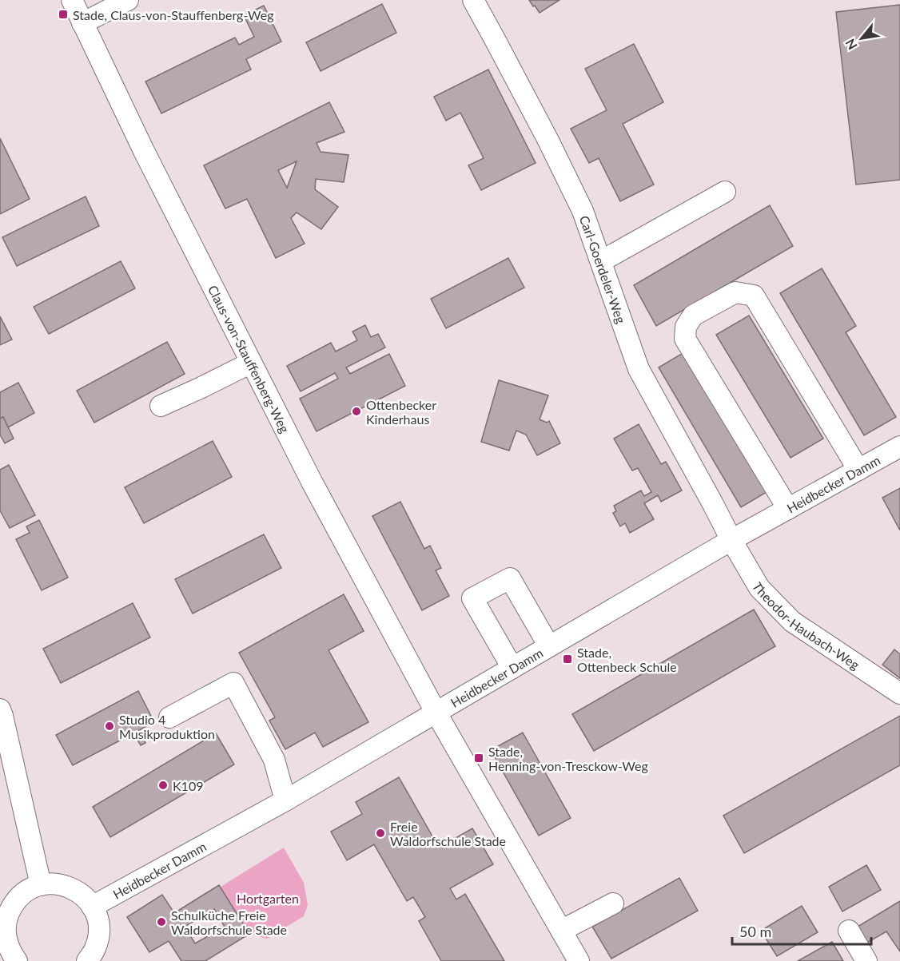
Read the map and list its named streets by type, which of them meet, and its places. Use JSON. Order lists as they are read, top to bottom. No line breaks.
{"streets":{"street":["Carl-Goerdeler-Weg","Claus-von-Stauffenberg-Weg","Heidbecker Damm","Theodor-Haubach-Weg"]},"crossings":[["Carl-Goerdeler-Weg","Heidbecker Damm"],["Carl-Goerdeler-Weg","Theodor-Haubach-Weg"],["Claus-von-Stauffenberg-Weg","Heidbecker Damm"],["Heidbecker Damm","Theodor-Haubach-Weg"]],"parks":["Hortgarten"],"places":{"transit":["Stade, Claus-von-Stauffenberg-Weg","Stade, Ottenbeck Schule","Stade, Henning-von-Tresckow-Weg"],"other":["Ottenbecker Kinderhaus","Studio 4 Musikproduktion","K109","Freie Waldorfschule Stade","Schulküche Freie Waldorfschule Stade"]},"scale_bar":"50 m","north":"bottom left"}
